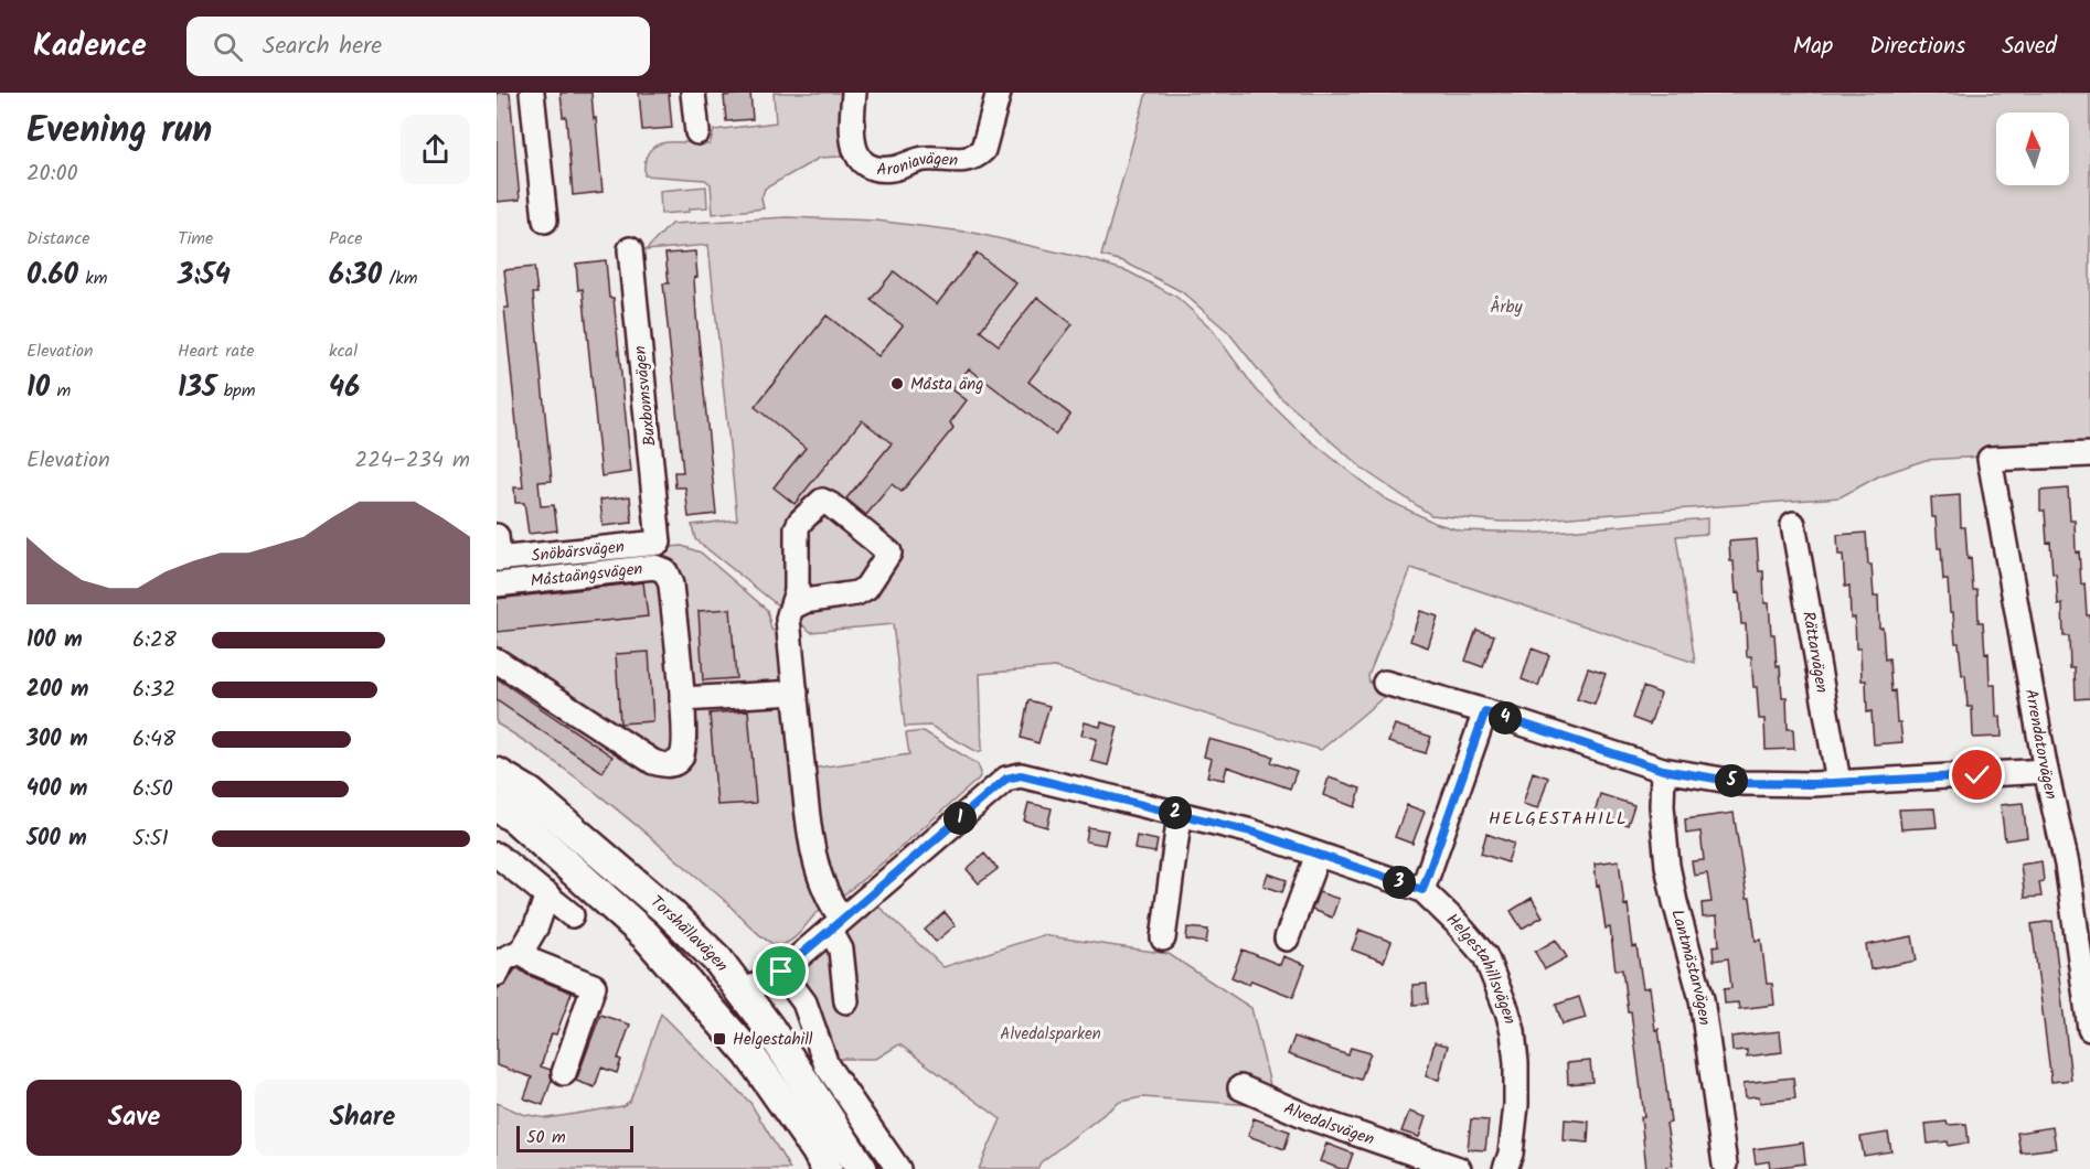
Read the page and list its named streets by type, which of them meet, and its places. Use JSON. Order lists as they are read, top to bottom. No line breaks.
{"streets":{"main road":["Torshällavägen"],"street":["Aroniavägen","Buxbomsvägen","Snöbärsvägen","Måstaängsvägen","Rättarvägen","Arrendatorvägen","Lantmästarvägen","Helgestahillsvägen","Alvedalsvägen"]},"crossings":[["Buxbomsvägen","Snöbärsvägen"],["Torshällavägen","Helgestahillsvägen"]],"districts":["HELGESTAHILL"],"parks":["Årby","Alvedalsparken"],"places":{"other":["Måsta äng"],"transit":["Helgestahill"]},"scale_bar":"50 m","north":"top","page":{"header":"Kadence","search":"Search here","nav":["Map","Directions","Saved"],"heading":["Evening run","20:00"],"stats":[["Distance","0.60 km"],["Time","3:54"],["Pace","6:30 /km"],["Elevation","10 m"],["Heart rate","135 bpm"],["kcal","46"]],"chart":["Elevation","224–234 m"],"list":[{"name":"100 m","note":"6:28"},{"name":"200 m","note":"6:32"},{"name":"300 m","note":"6:48"},{"name":"400 m","note":"6:50"},{"name":"500 m","note":"5:51"}],"pins":["4","5","2","1","3"],"buttons":["Save","Share"],"scale":"50 m"}}
